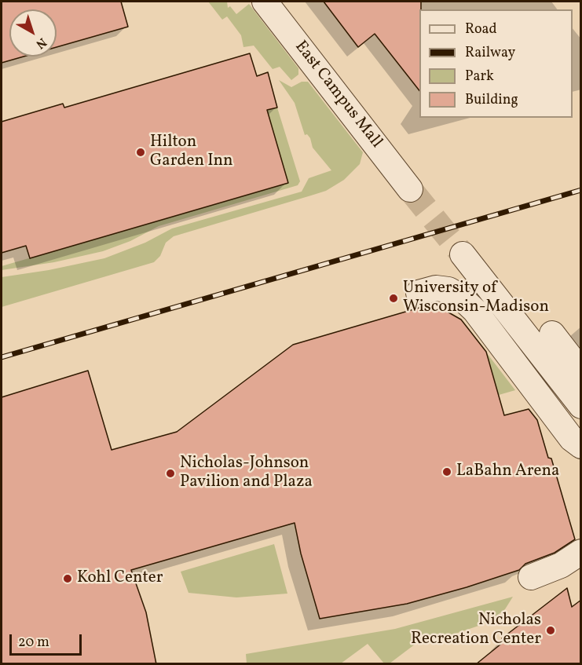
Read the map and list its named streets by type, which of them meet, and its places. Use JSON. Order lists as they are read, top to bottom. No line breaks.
{"streets":{"street":["East Campus Mall"]},"places":["Hilton Garden Inn","University of Wisconsin-Madison","LaBahn Arena","Nicholas-Johnson Pavilion and Plaza","Kohl Center","Nicholas Recreation Center"],"legend":["Road","Railway","Park","Building"],"scale_bar":"20 m","north":"bottom right"}
